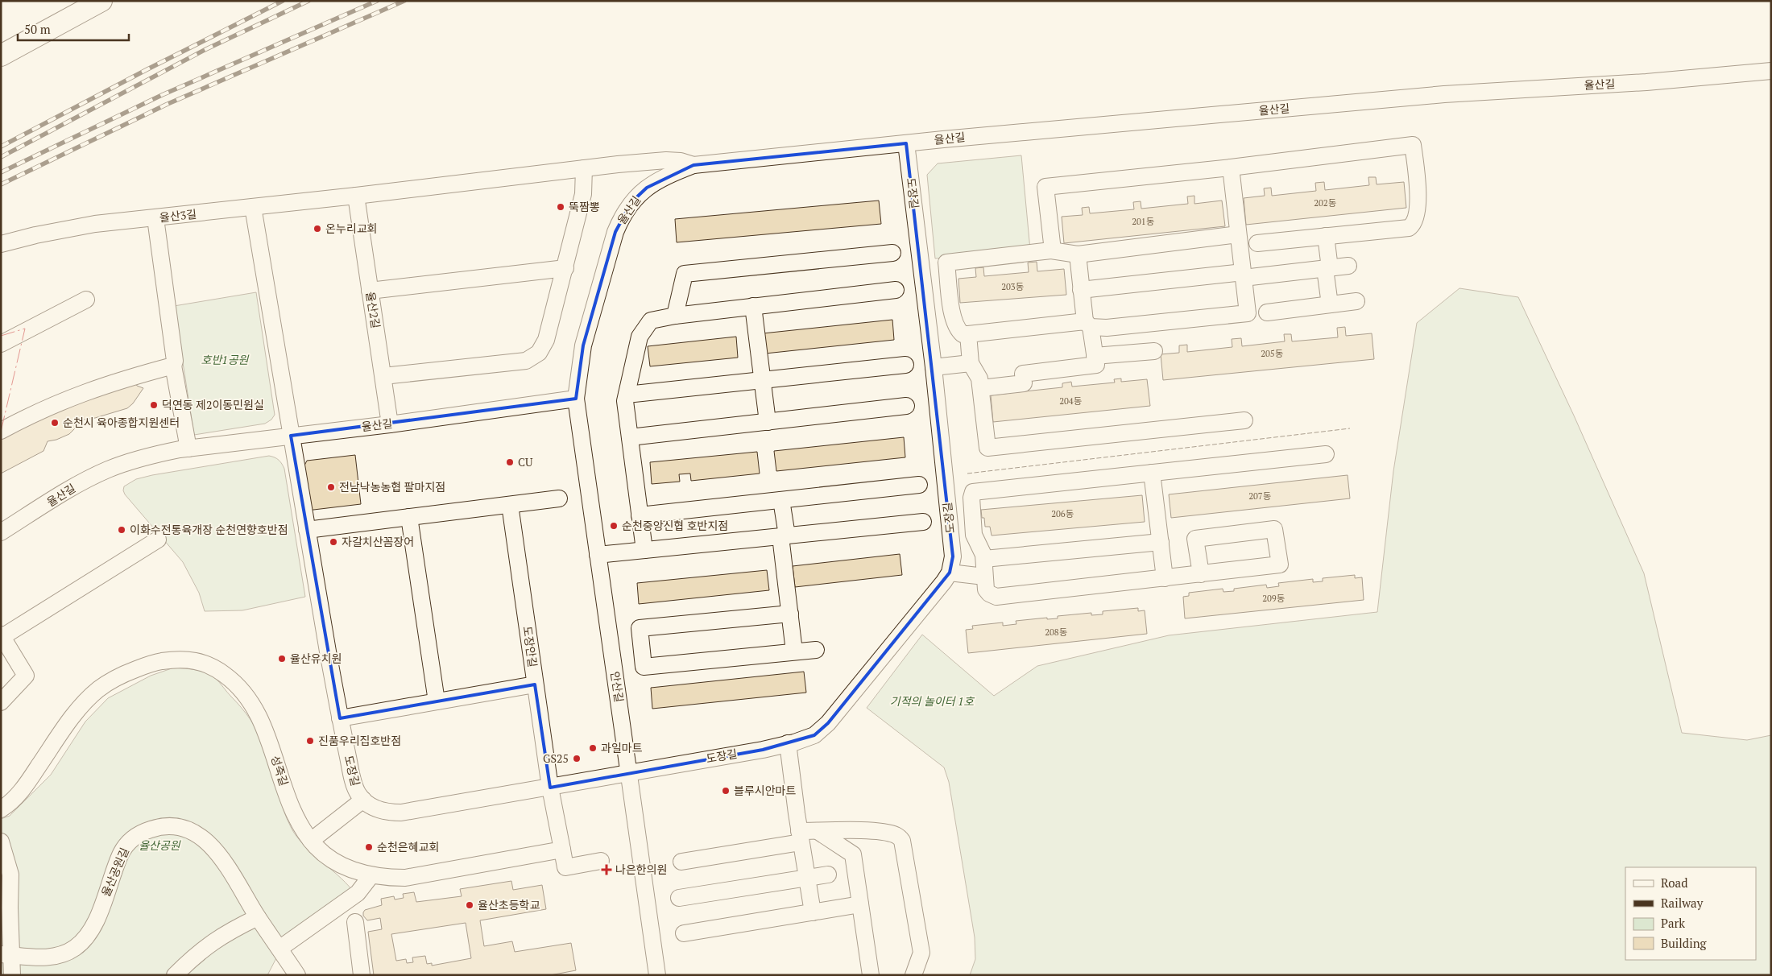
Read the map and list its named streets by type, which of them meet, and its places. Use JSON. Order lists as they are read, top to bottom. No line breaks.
{"streets":{"street":["율산길","도장길","율산3길","율산2길","도장안길","안산길","성죽길","율산공원길"]},"crossings":[["율산길","도장길"],["율산길","율산3길"],["율산길","율산2길"],["율산길","안산길"],["도장길","도장안길"],["도장길","안산길"],["율산3길","율산2길"]],"parks":["호반1공원","기적의 놀이터 1호","율산공원"],"places":{"other":["뚝짬뽕","온누리교회","덕연동 제2이동민원실","순천시 육아종합지원센터","CU","전남낙농농협 팔마지점","순천중앙신협 호반지점","이화수전통육개장 순천연향호반점","자갈치산꼼장어","율산유치원","진품우리집호반점","과일마트","GS25","블루시안마트","순천은혜교회","율산초등학교"],"health":["나은한의원"]},"house_numbers":["202동","201동","203동","205동","204동","207동","206동","209동","208동"],"legend":["Road","Railway","Park","Building"],"scale_bar":"50 m"}
